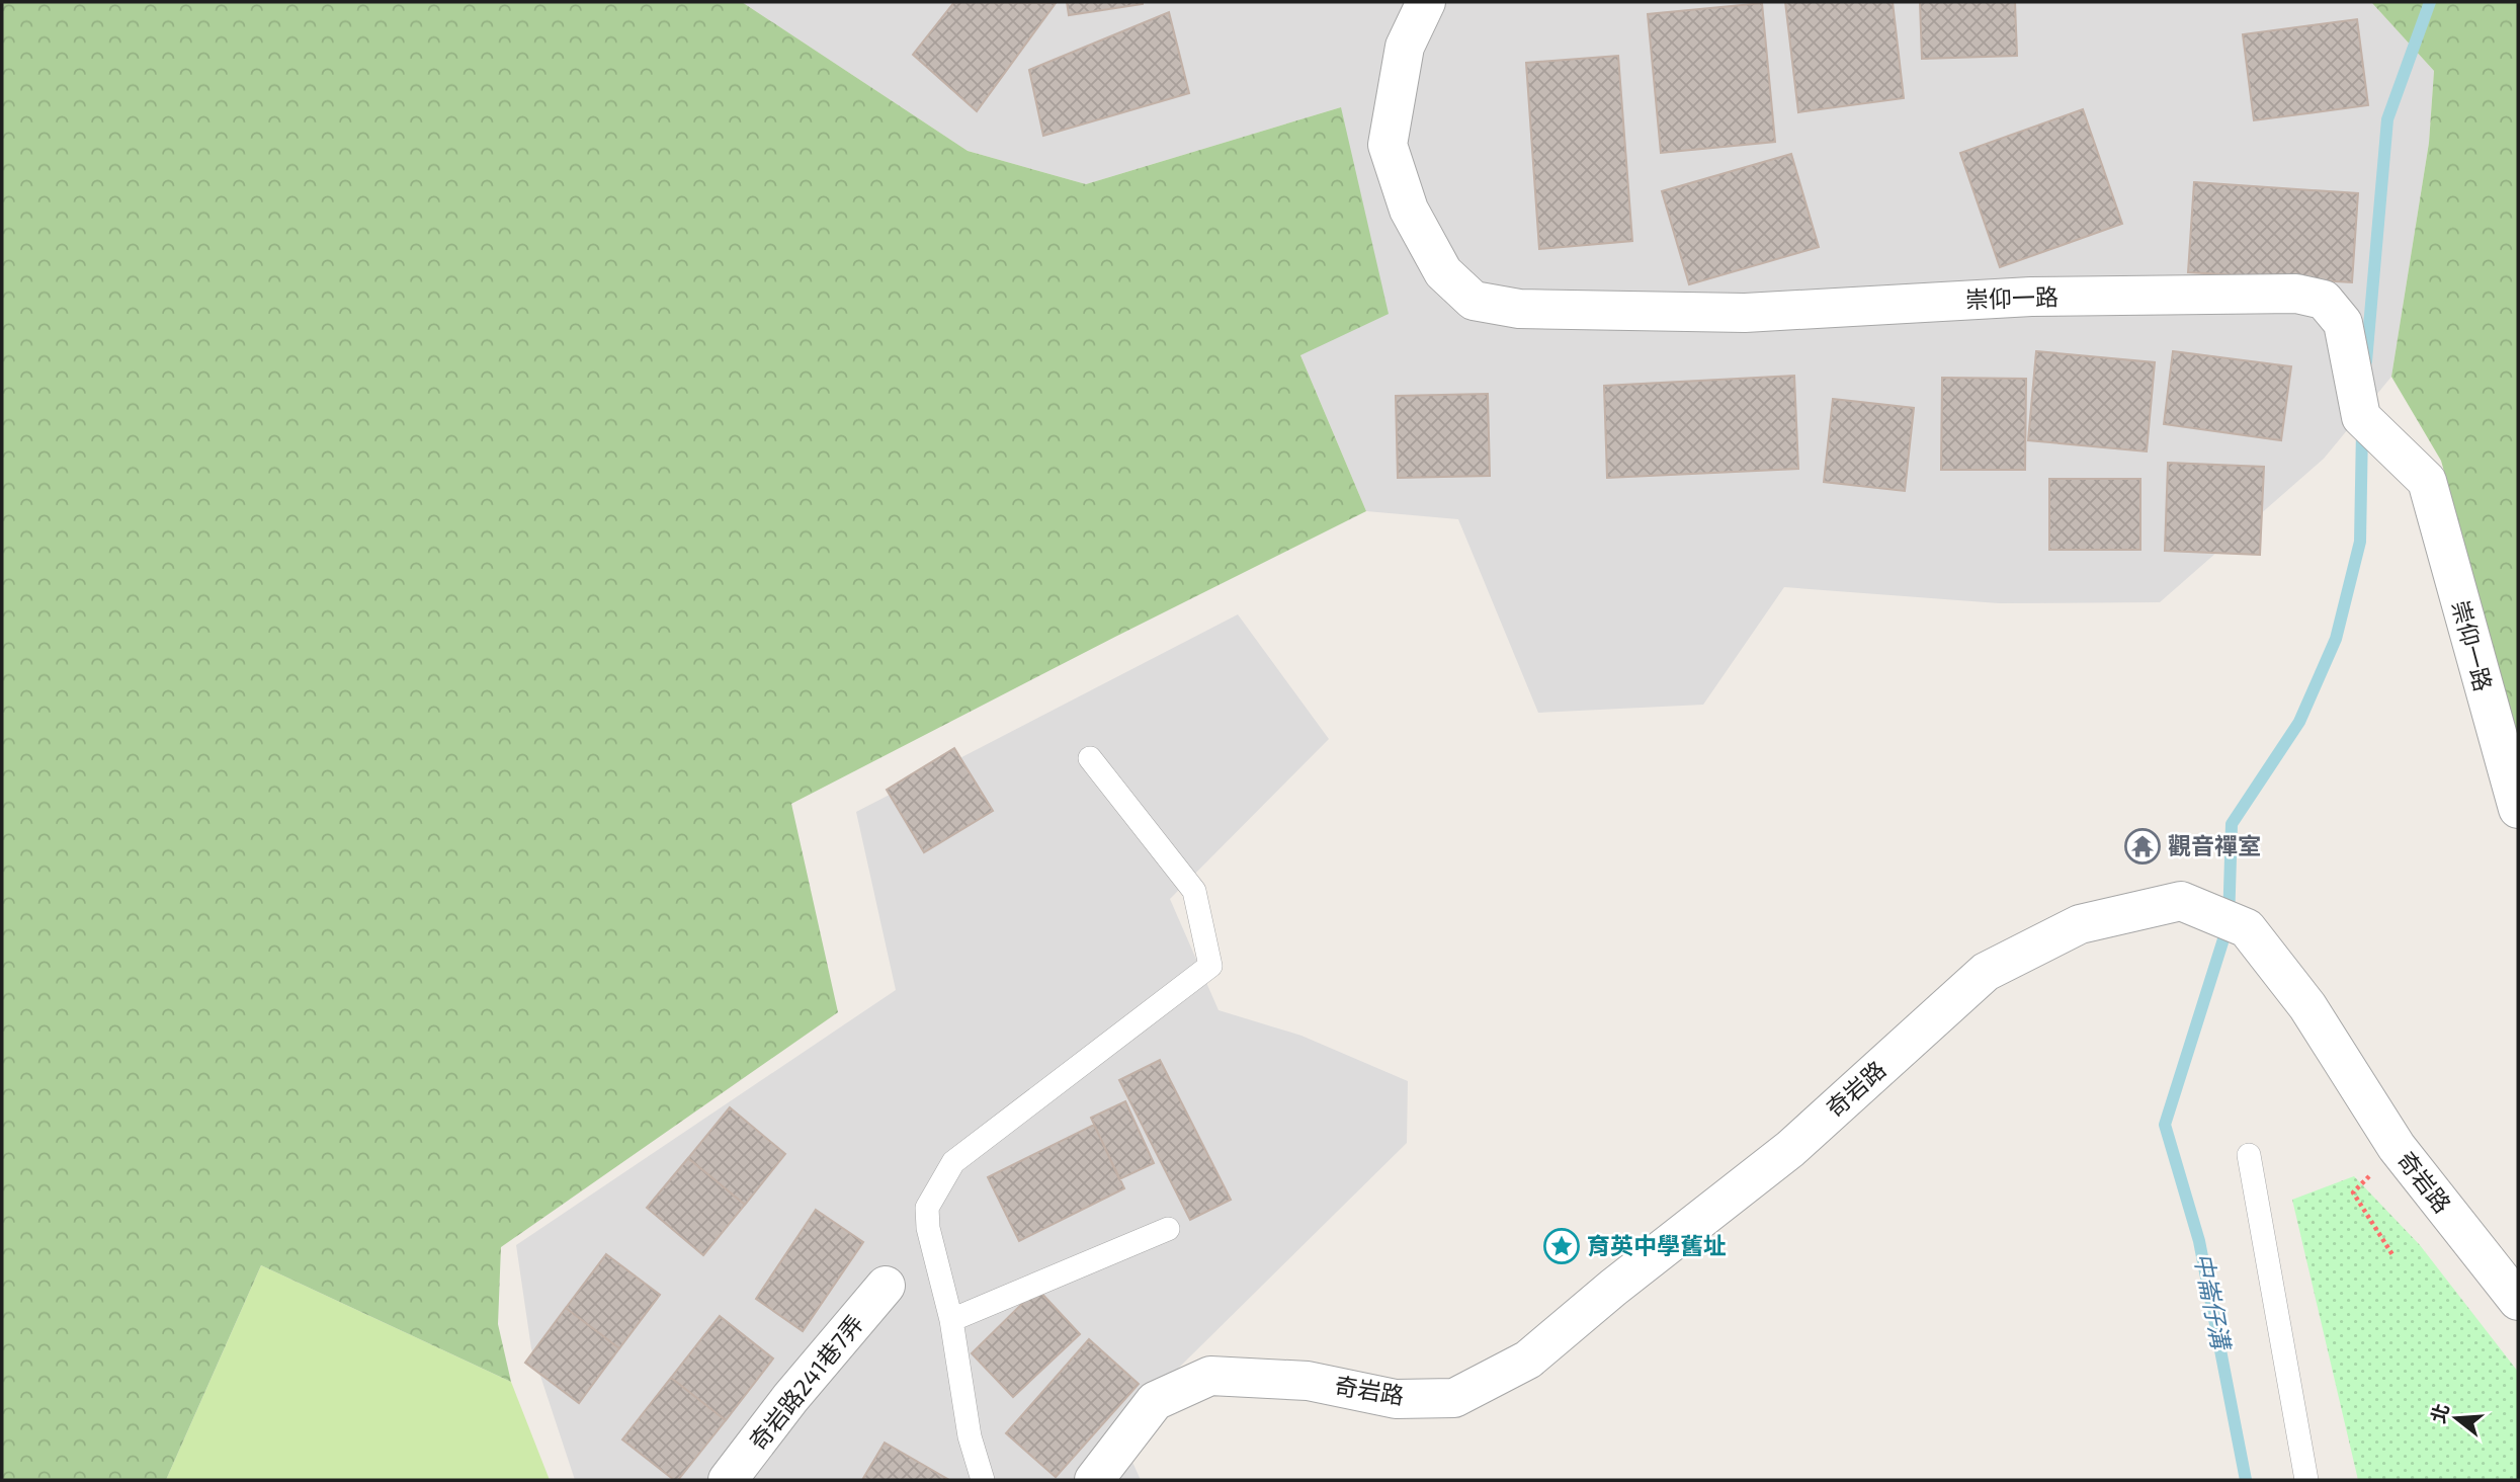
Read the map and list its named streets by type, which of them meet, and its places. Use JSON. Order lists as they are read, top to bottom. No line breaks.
{"streets":{"street":["崇仰一路","奇岩路","奇岩路241巷7弄"]},"water":["中崙仔溝"],"places":{"temple":["觀音禪室"],"place":["育英中學舊址"]},"north":"left"}
